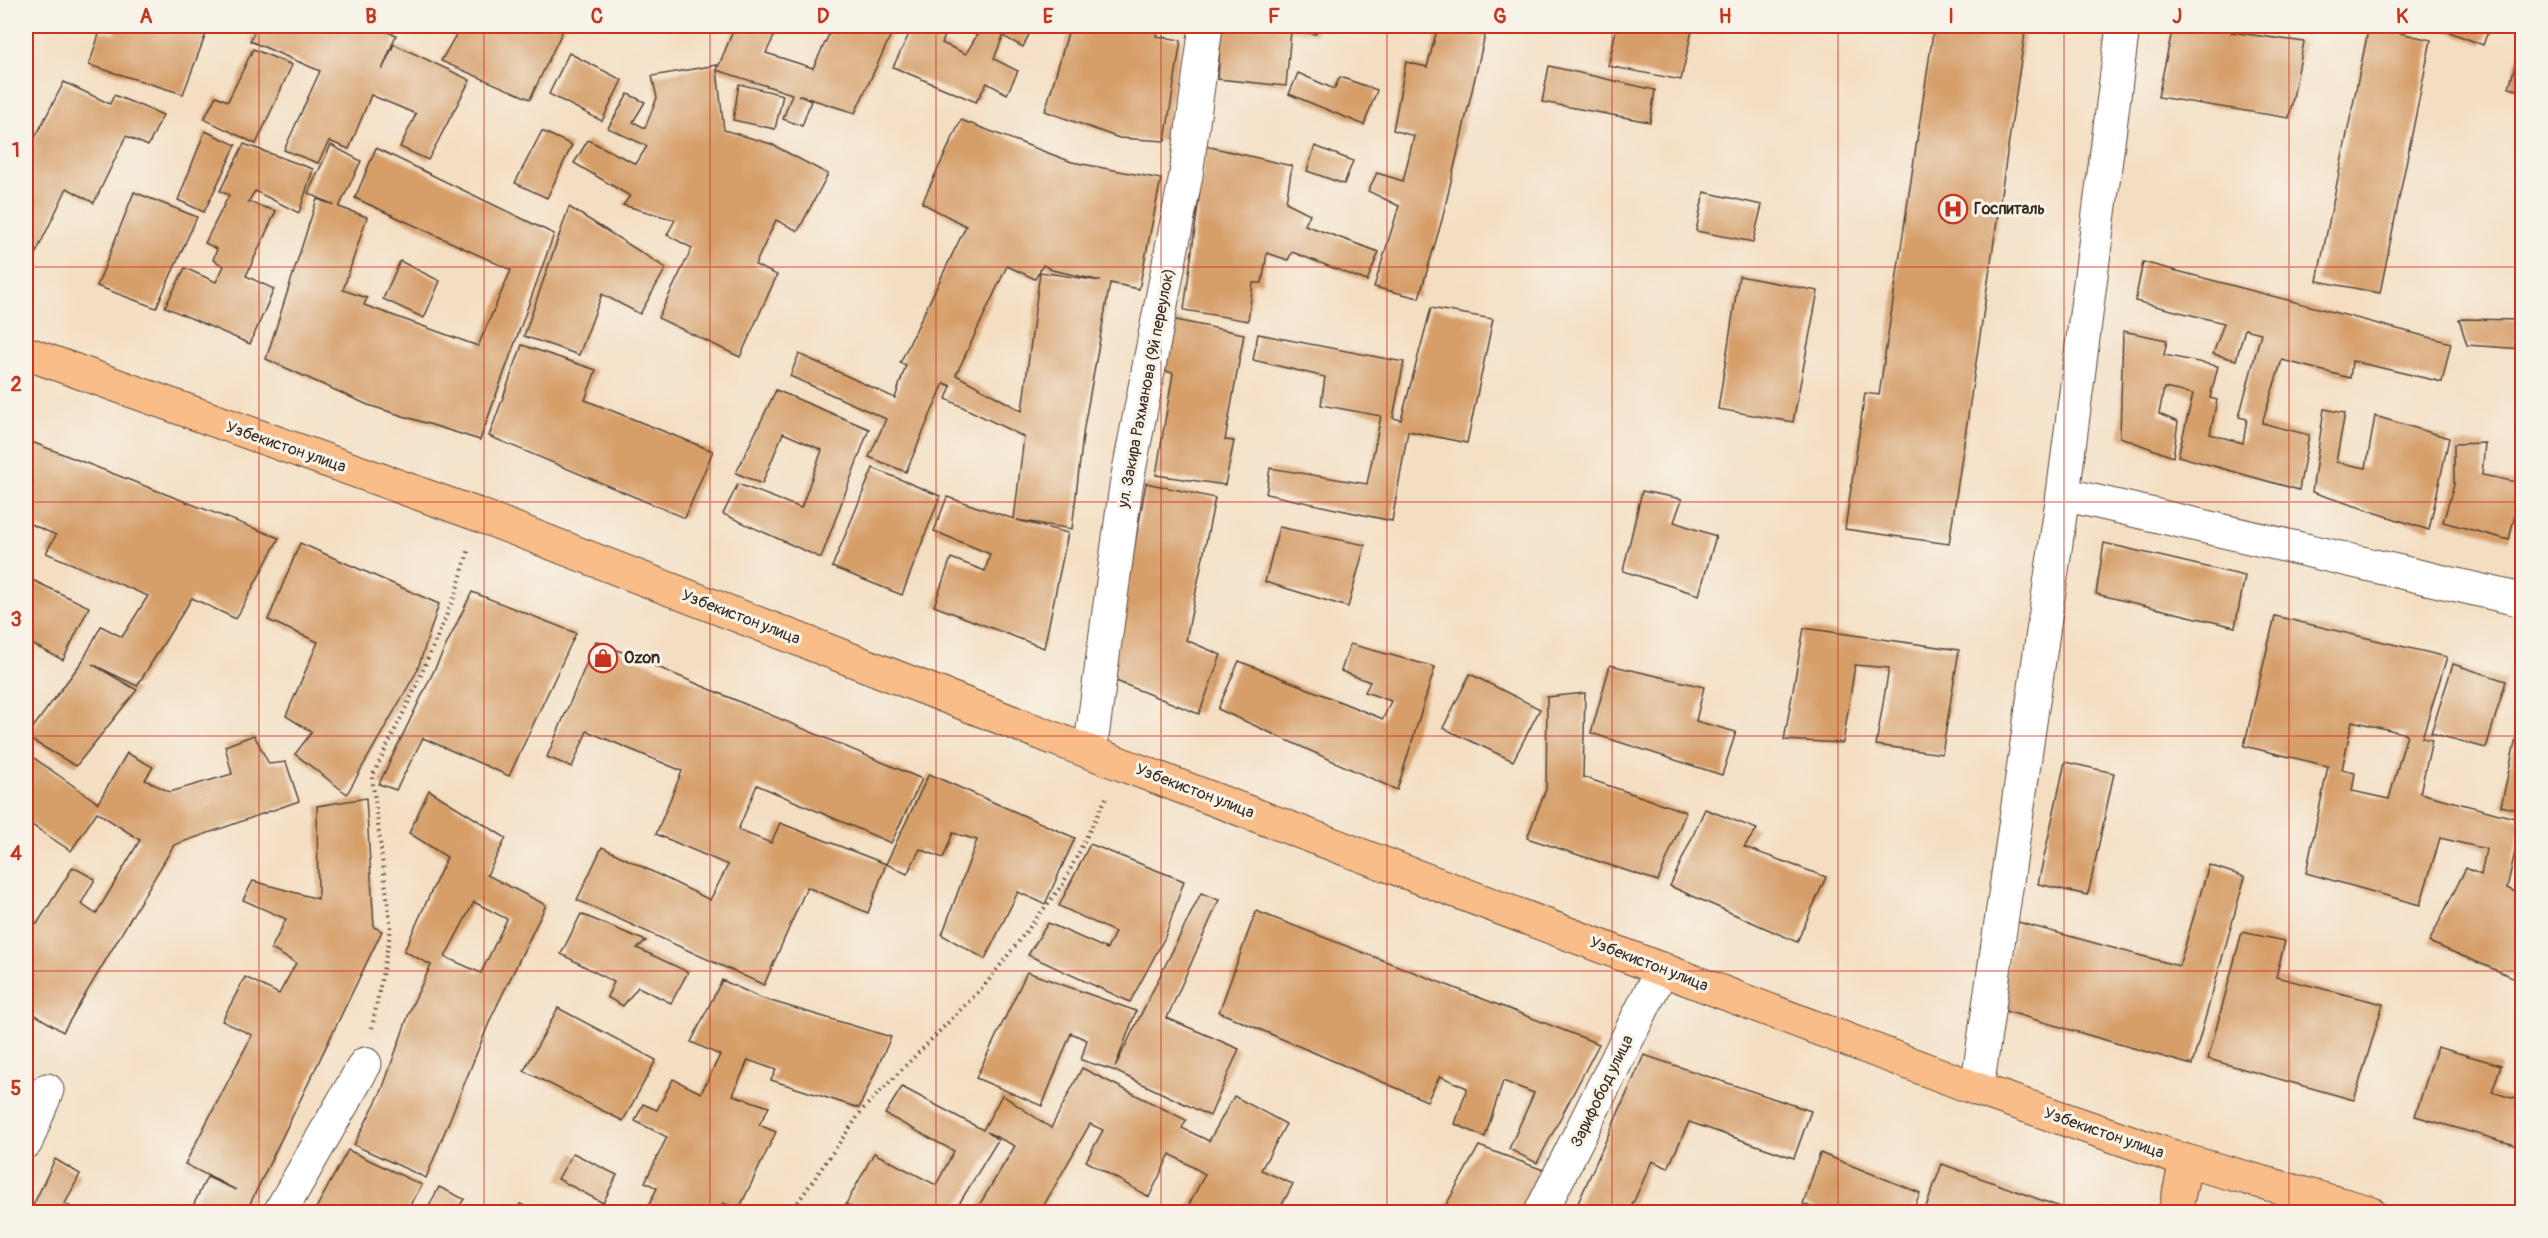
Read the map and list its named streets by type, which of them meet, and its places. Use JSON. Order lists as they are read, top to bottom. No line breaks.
{"streets":{"main road":["Узбекистон улица"],"street":["ул. Закира Рахманова (9й переулок)","Зарифобод улица"]},"crossings":[["ул. Закира Рахманова (9й переулок)","Узбекистон улица"],["Узбекистон улица","Зарифобод улица"]],"places":{"hospital":["Госпиталь"],"shop":["Ozon"]},"grid":{"columns":["A","B","C","D","E","F","G","H","I","J","K"],"rows":["1","2","3","4","5"]}}
